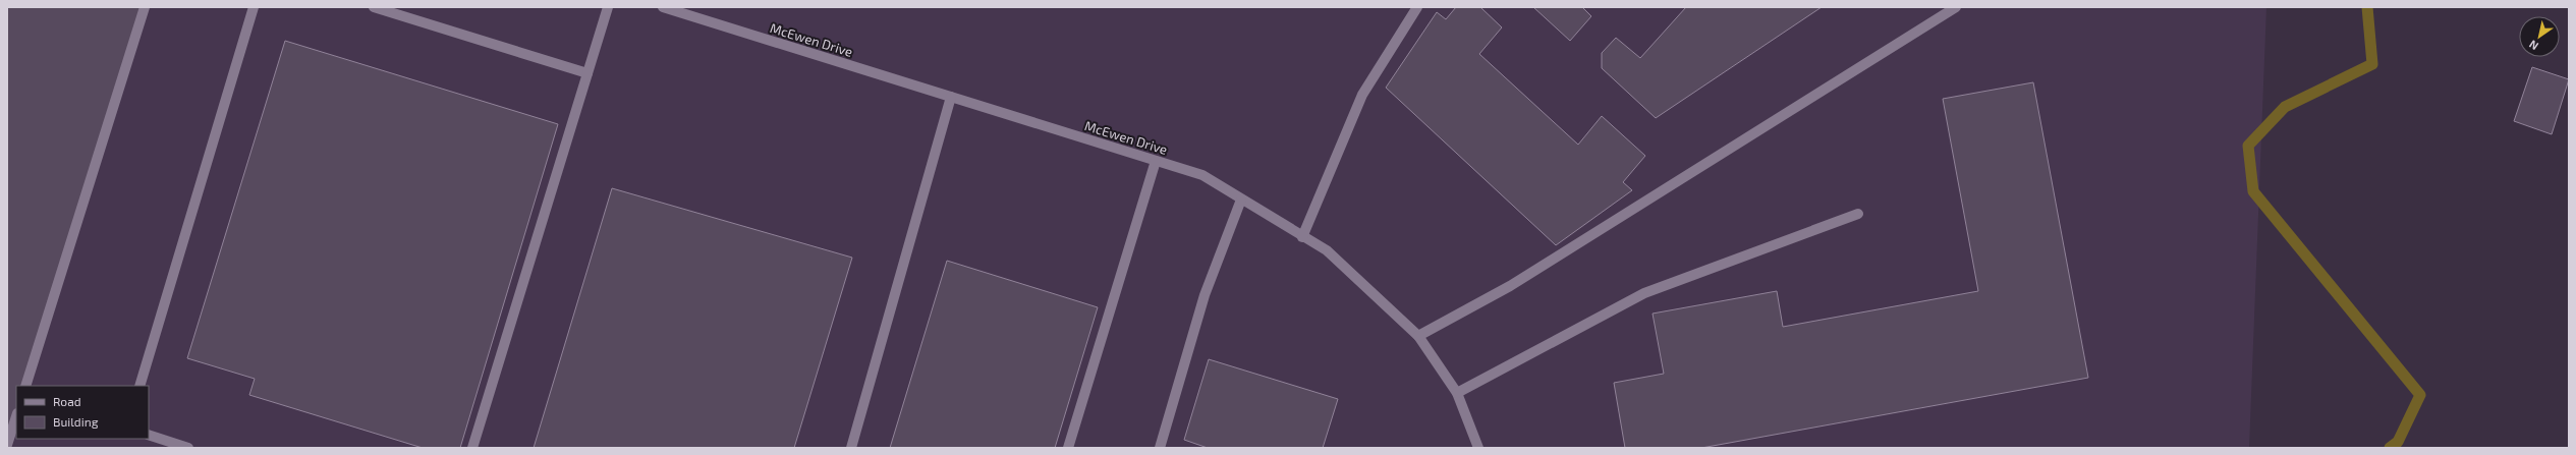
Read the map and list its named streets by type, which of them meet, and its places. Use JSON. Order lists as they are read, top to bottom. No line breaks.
{"streets":{"street":["McEwen Drive"]},"legend":["Road","Building"],"north":"bottom left"}
